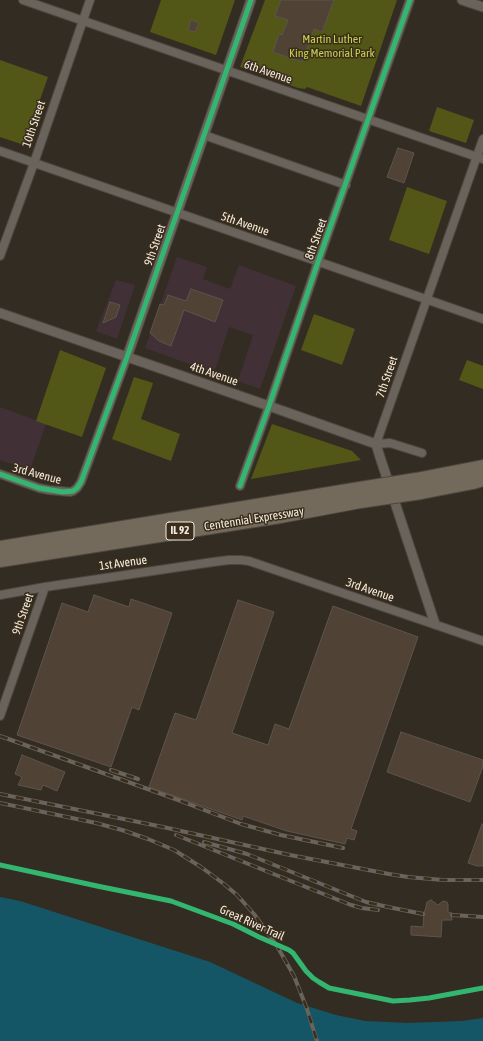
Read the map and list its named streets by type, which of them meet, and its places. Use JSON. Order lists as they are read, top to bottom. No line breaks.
{"streets":{"highway":["Centennial Expressway","IL 92"],"street":["6th Avenue","10th Street","5th Avenue","8th Street","9th Street","4th Avenue","7th Street","3rd Avenue","1st Avenue"],"cycle path":["Great River Trail"]},"crossings":[["6th Avenue","10th Street"],["6th Avenue","8th Street"],["6th Avenue","9th Street"],["6th Avenue","7th Street"],["10th Street","5th Avenue"],["5th Avenue","8th Street"],["5th Avenue","9th Street"],["5th Avenue","7th Street"],["8th Street","4th Avenue"],["9th Street","4th Avenue"],["9th Street","3rd Avenue"],["9th Street","1st Avenue"],["4th Avenue","7th Street"],["3rd Avenue","1st Avenue"]],"parks":["Martin Luther King Memorial Park"]}
